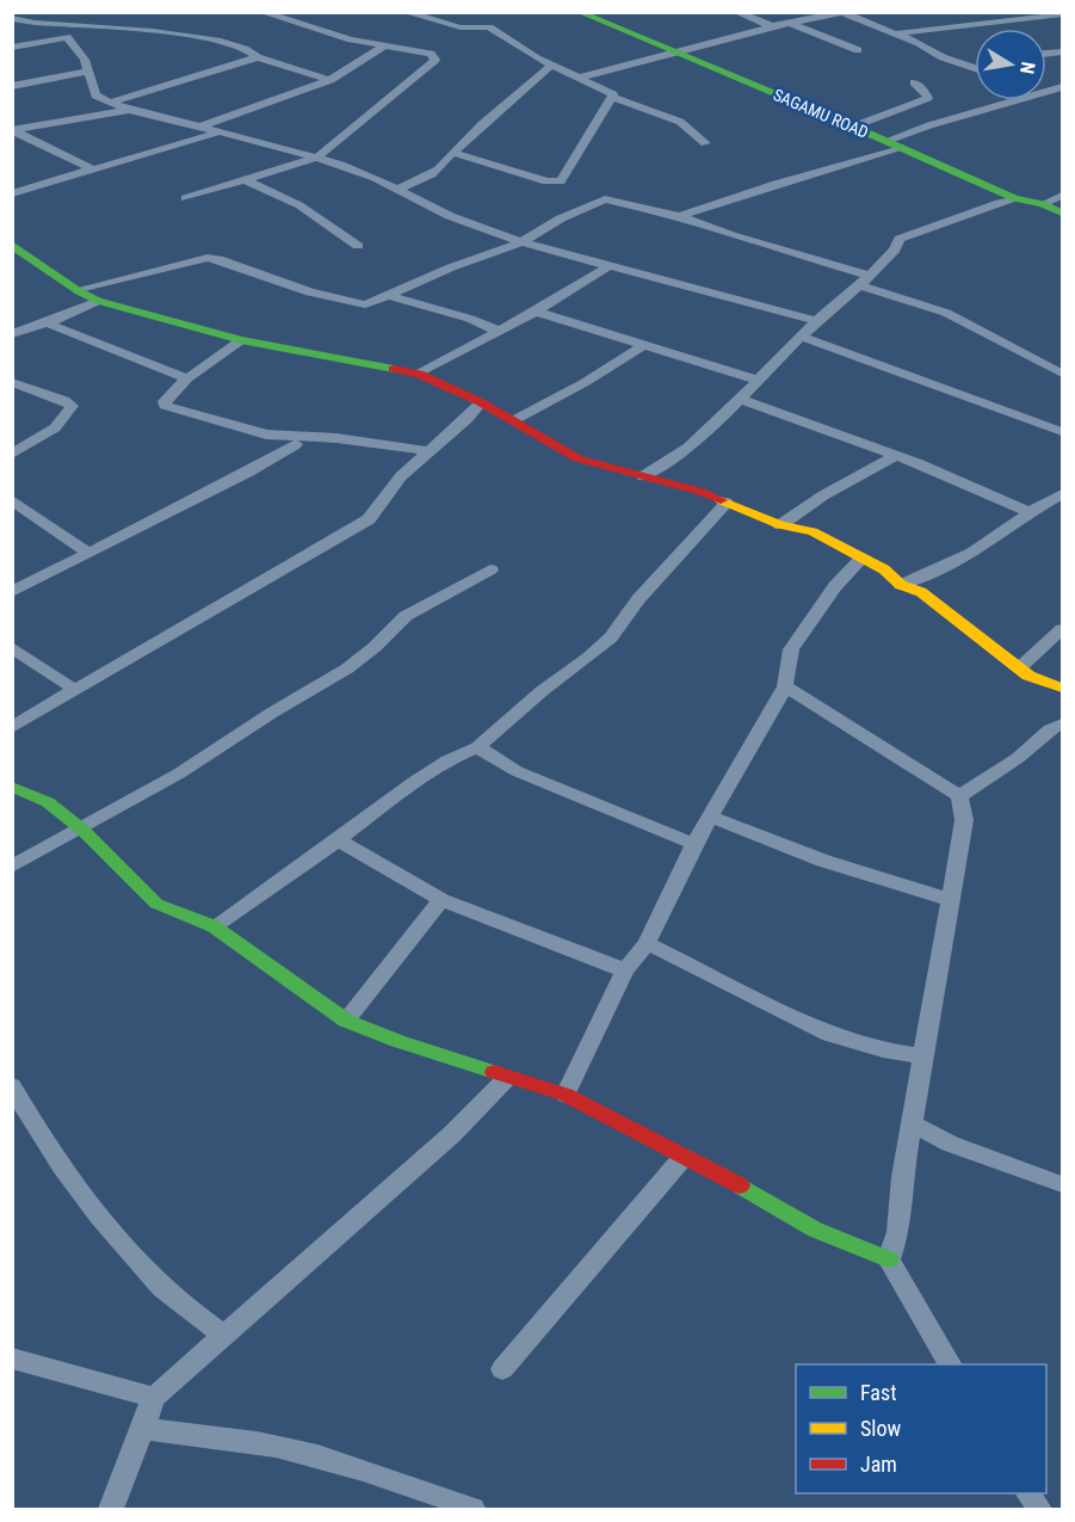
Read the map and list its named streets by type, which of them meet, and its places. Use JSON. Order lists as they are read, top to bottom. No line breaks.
{"streets":{"main road":["SAGAMU ROAD"]},"legend":["Fast","Slow","Jam"],"north":"right"}
